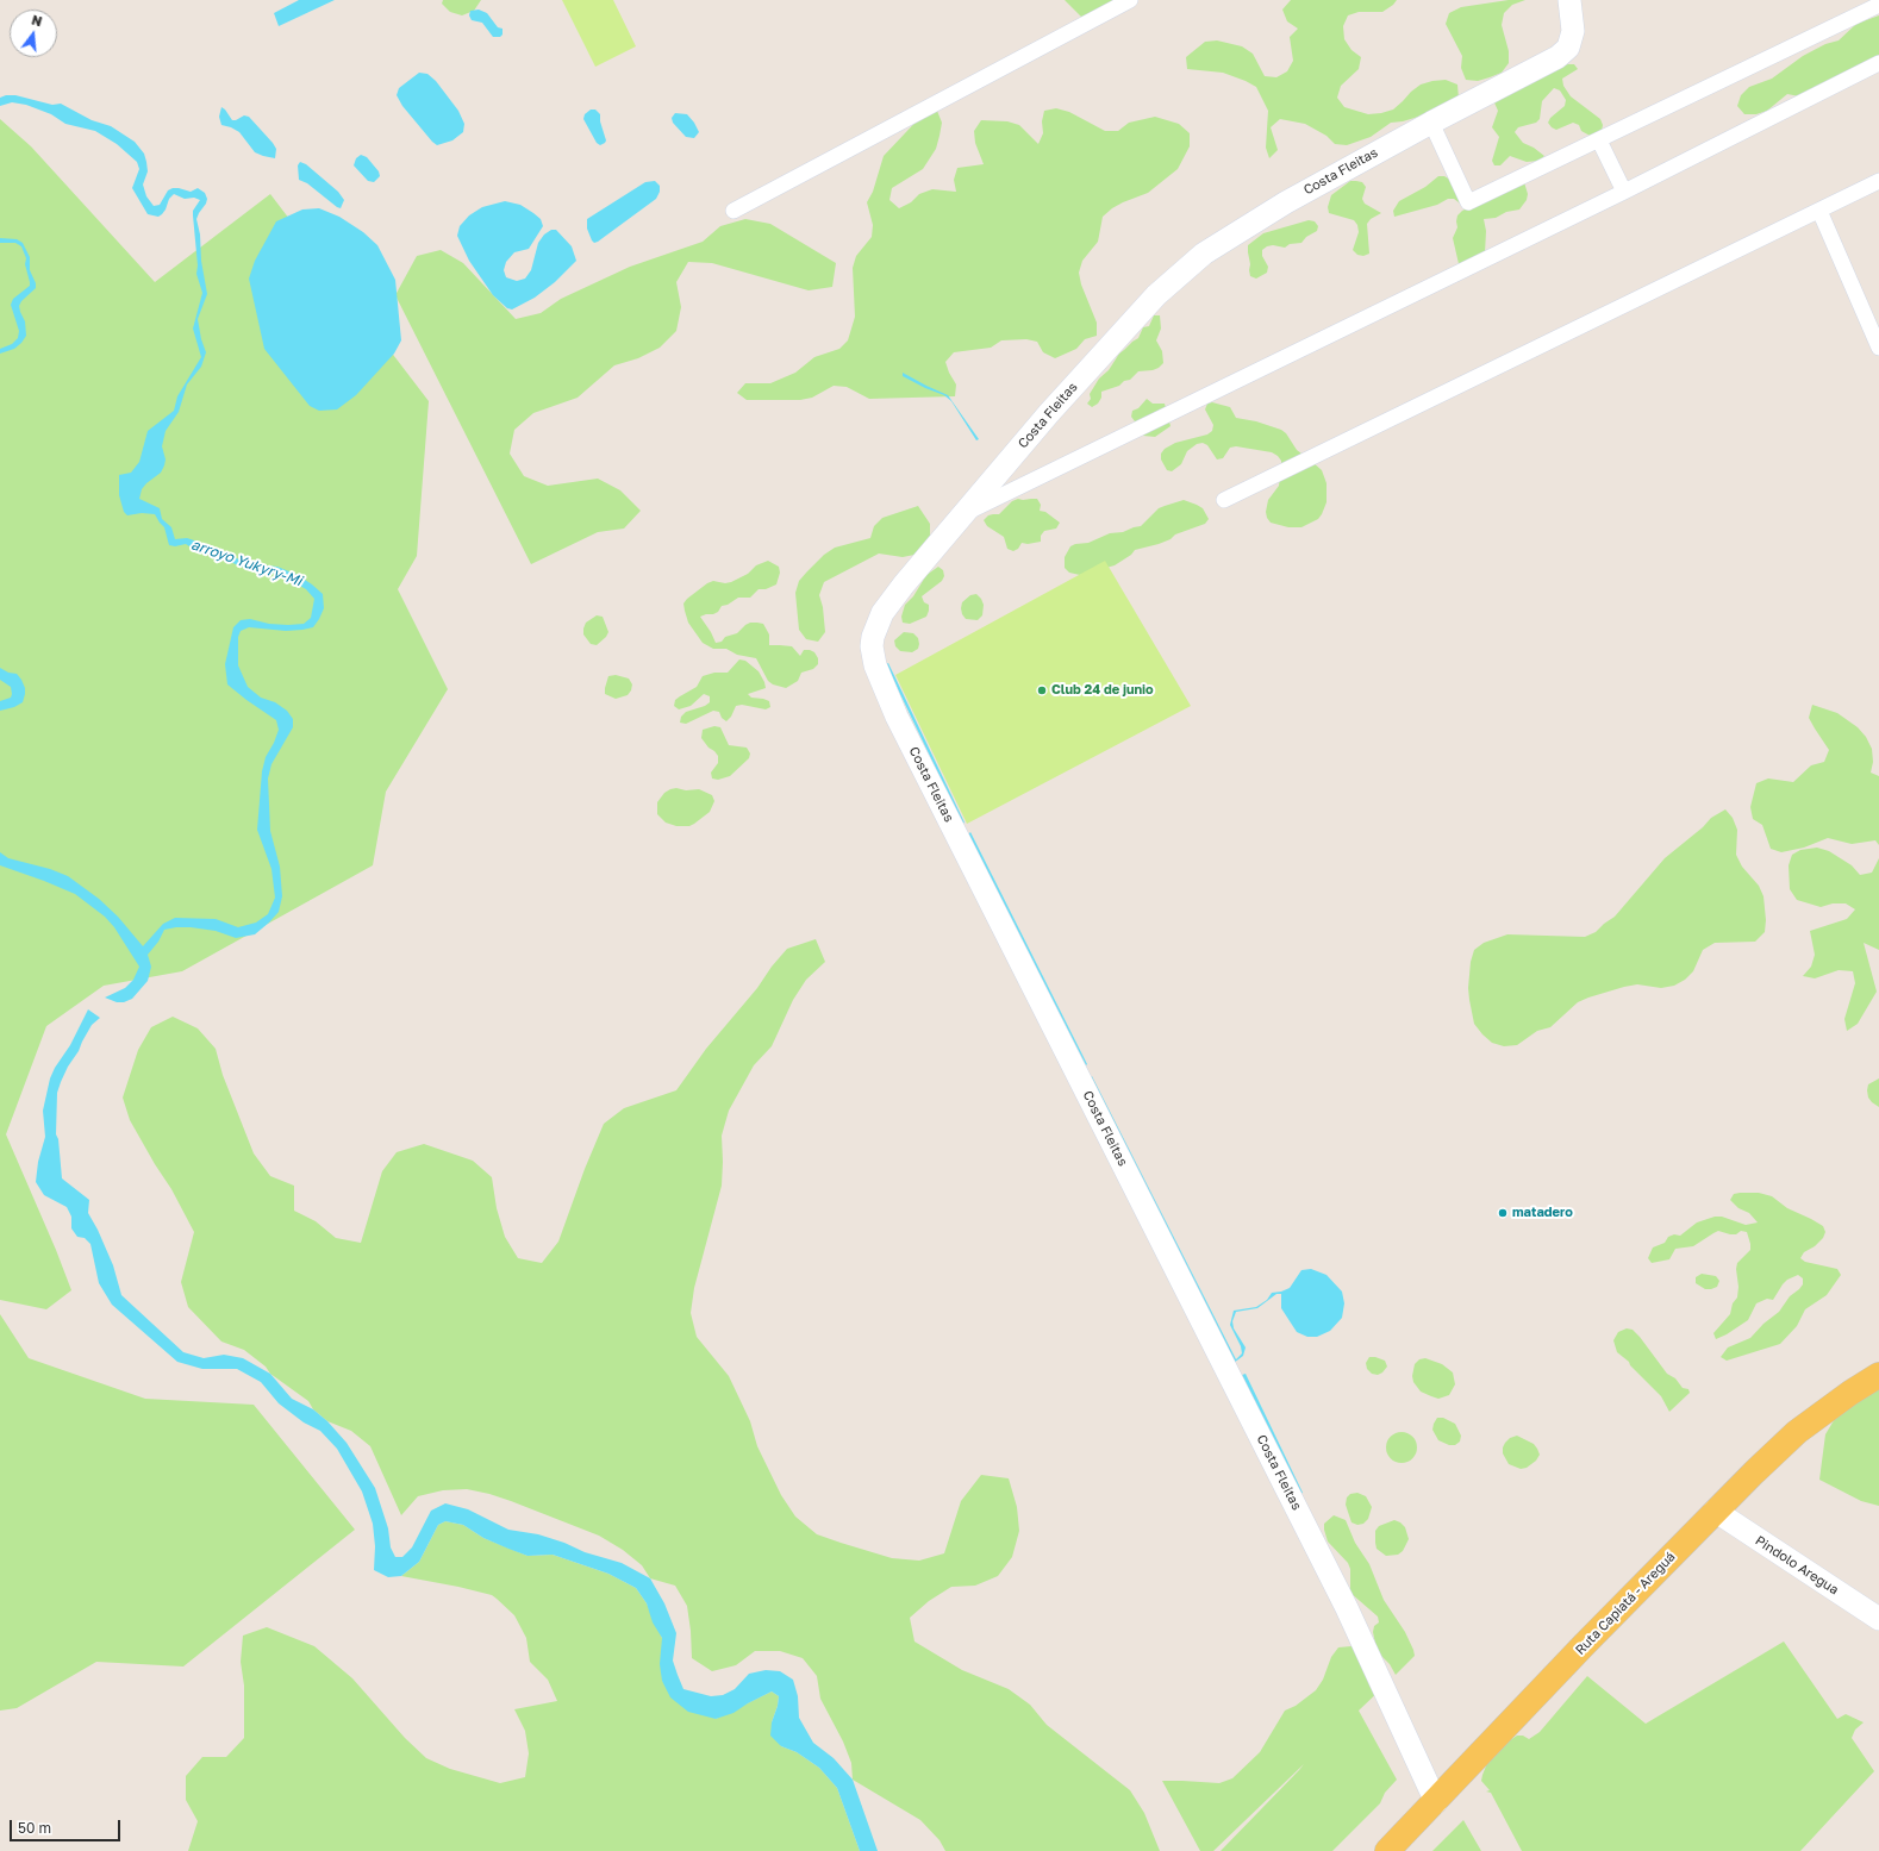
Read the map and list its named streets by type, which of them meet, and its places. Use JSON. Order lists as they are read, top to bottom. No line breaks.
{"streets":{"main road":["Costa Fleitas","Pindolo Aregua","Ruta Capiatá - Areguá"]},"crossings":[["Costa Fleitas","Ruta Capiatá - Areguá"],["Pindolo Aregua","Ruta Capiatá - Areguá"]],"water":["arroyo Yukyry-Mi"],"places":["Club 24 de junio","matadero"],"scale_bar":"50 m","north":"top"}
